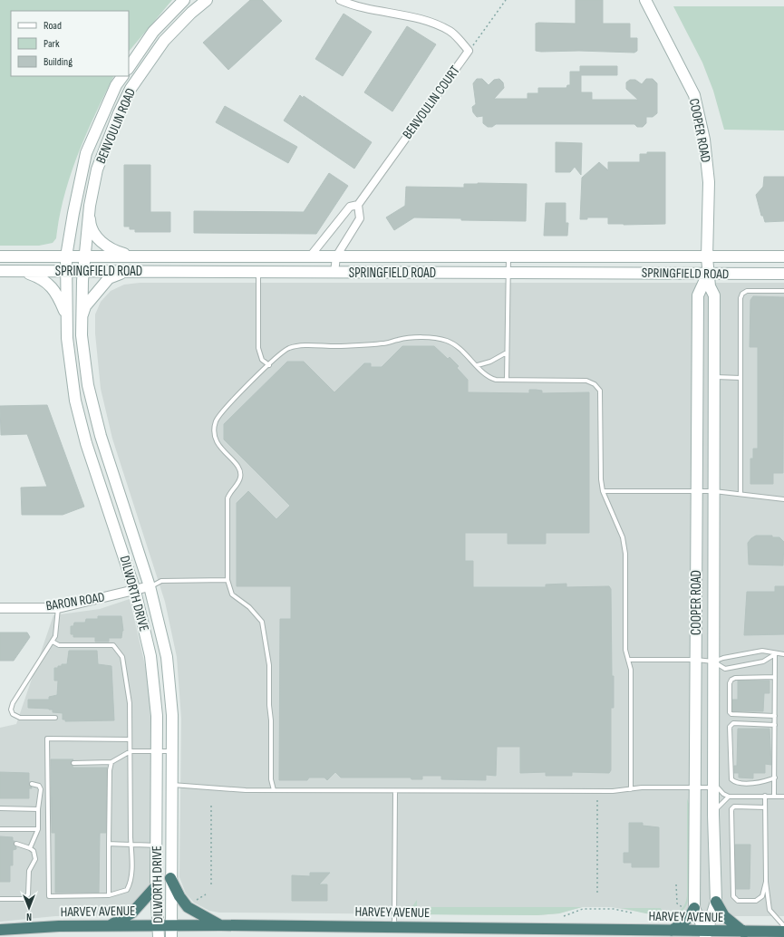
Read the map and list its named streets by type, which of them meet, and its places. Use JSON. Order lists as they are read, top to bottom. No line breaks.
{"streets":{"highway":["HARVEY AVENUE"],"main road":["BENVOULIN ROAD","COOPER ROAD","SPRINGFIELD ROAD","DILWORTH DRIVE"],"street":["BENVOULIN COURT","BARON ROAD"]},"crossings":[["BENVOULIN COURT","SPRINGFIELD ROAD"],["BENVOULIN ROAD","SPRINGFIELD ROAD"],["BENVOULIN ROAD","DILWORTH DRIVE"],["COOPER ROAD","SPRINGFIELD ROAD"],["COOPER ROAD","HARVEY AVENUE"],["SPRINGFIELD ROAD","DILWORTH DRIVE"],["DILWORTH DRIVE","BARON ROAD"],["DILWORTH DRIVE","HARVEY AVENUE"]],"legend":["Road","Park","Building"],"north":"bottom"}
